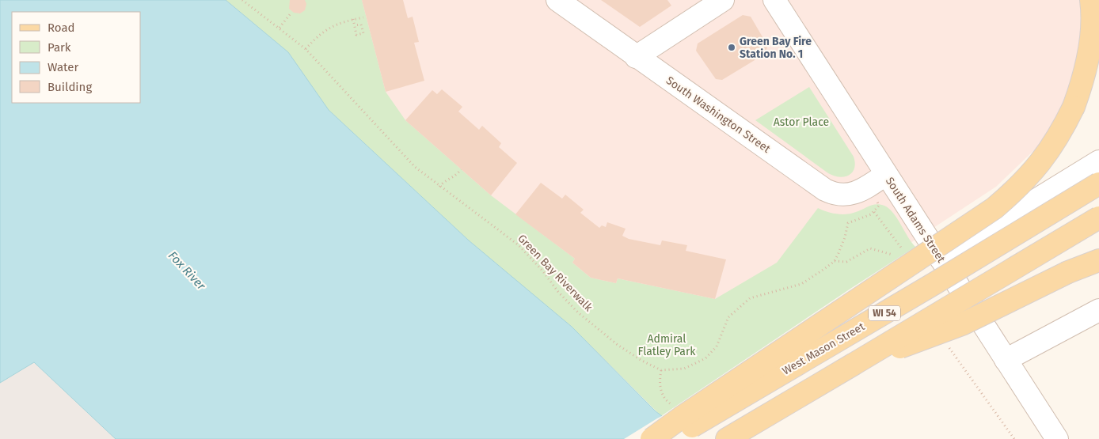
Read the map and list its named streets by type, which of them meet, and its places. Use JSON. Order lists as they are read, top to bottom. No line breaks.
{"streets":{"main road":["WI 54","West Mason Street"],"street":["South Washington Street","South Adams Street"],"path":["Green Bay Riverwalk"]},"crossings":[["South Washington Street","South Adams Street"]],"water":["Fox River"],"parks":["Astor Place","Admiral Flatley Park"],"places":["Green Bay Fire Station No. 1"],"legend":["Road","Park","Water","Building"]}
